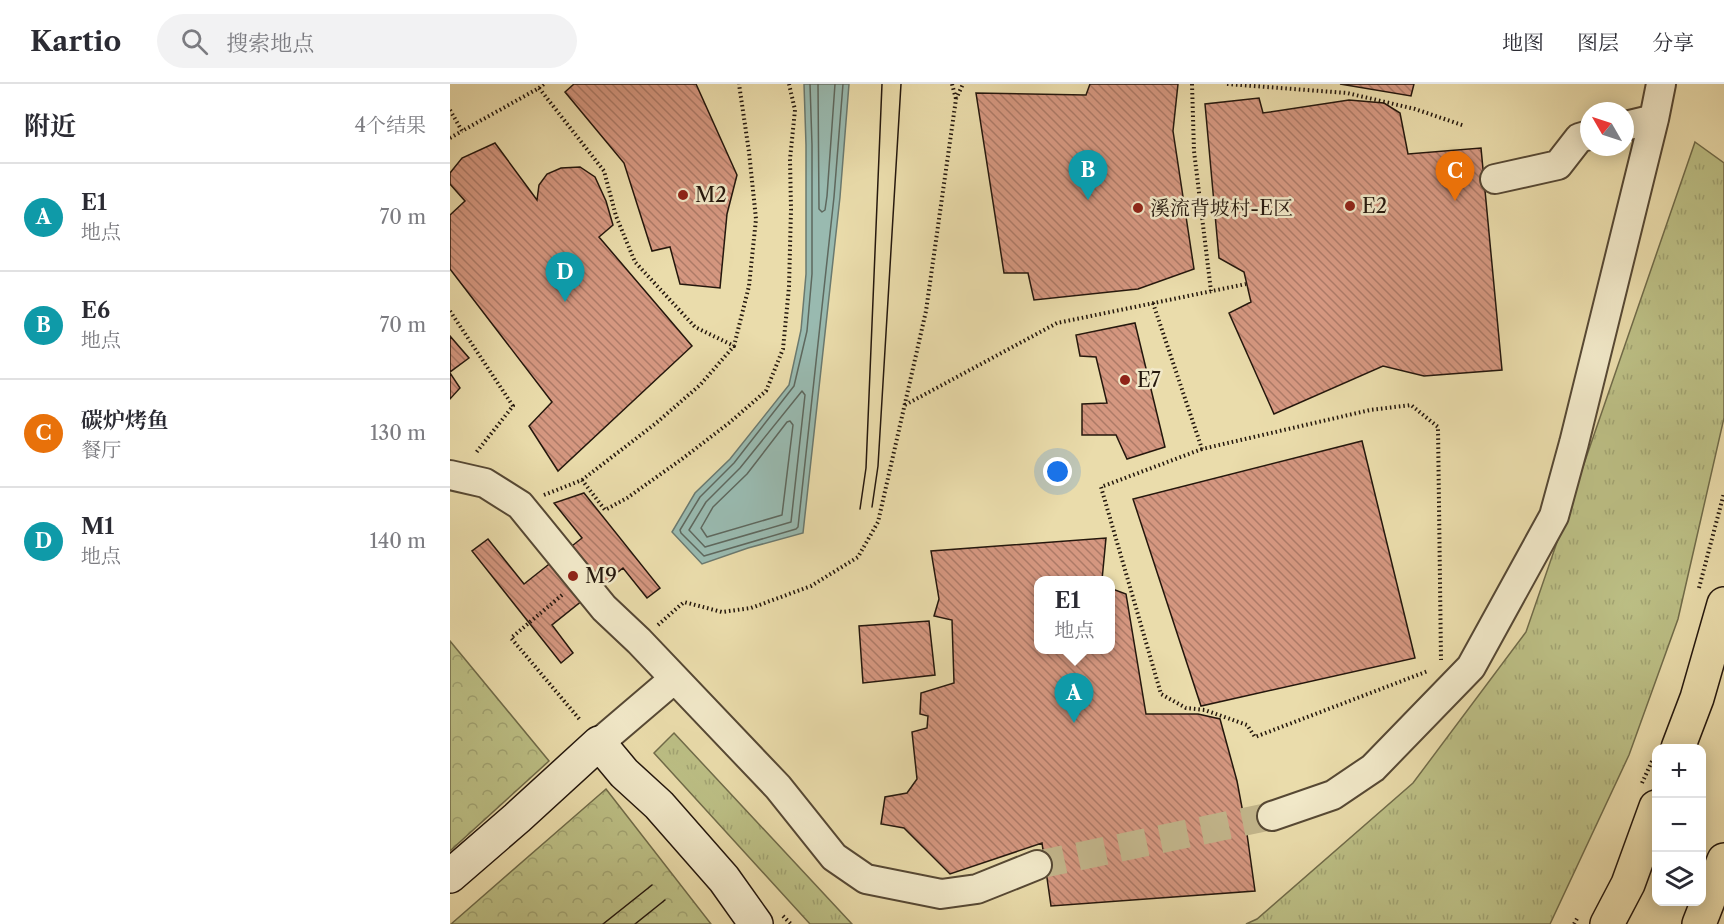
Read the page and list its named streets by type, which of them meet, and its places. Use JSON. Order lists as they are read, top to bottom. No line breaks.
{"places":["M2","E2","溪流背坡村-E区","E7","M9"],"north":"top left","page":{"header":"Kartio","search":"搜索地点","nav":["地图","图层","分享"],"heading":["附近","4个结果"],"pins":["B","C","D","A"],"list":[{"mark":"A","name":"E1","note":"地点","value":"70 m"},{"mark":"B","name":"E6","note":"地点","value":"70 m"},{"mark":"C","name":"碳炉烤鱼","note":"餐厅","value":"130 m"},{"mark":"D","name":"M1","note":"地点","value":"140 m"}],"popup":["E1","地点"],"map_buttons":["+","−"]}}
